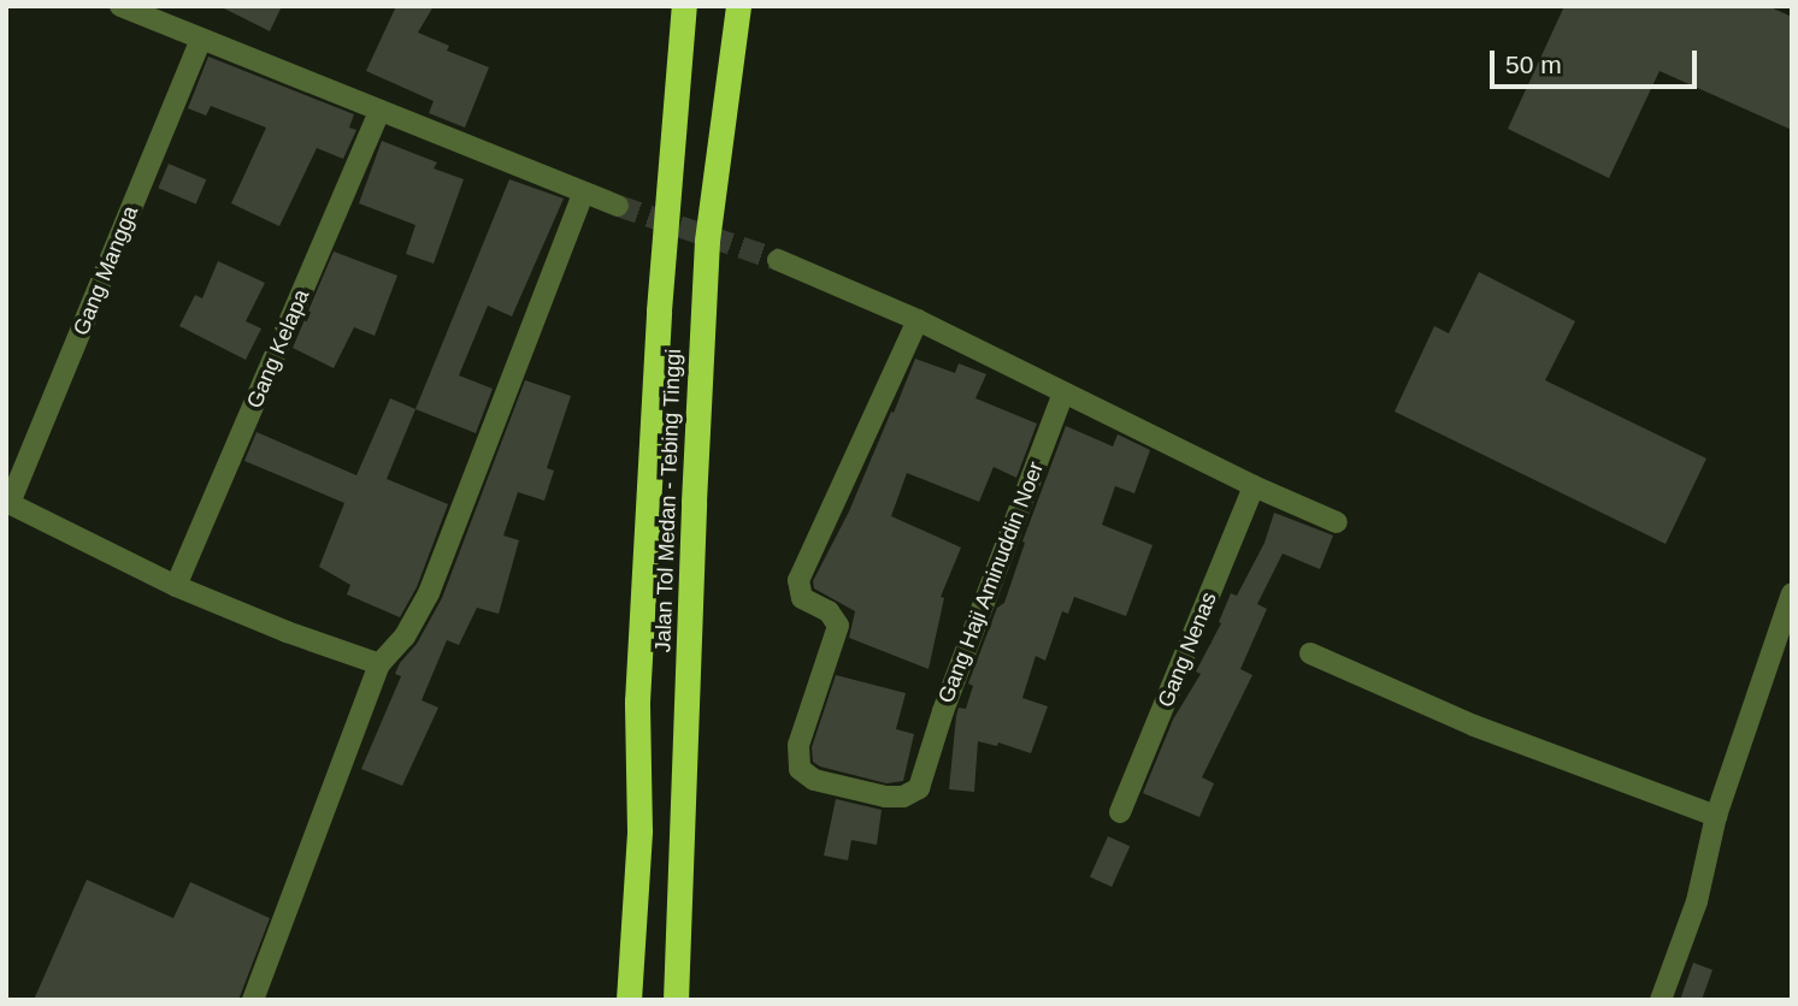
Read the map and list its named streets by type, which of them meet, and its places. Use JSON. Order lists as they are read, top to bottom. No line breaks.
{"streets":{"highway":["Jalan Tol Medan - Tebing Tinggi"],"street":["Gang Mangga","Gang Kelapa","Gang Haji Aminuddin Noer","Gang Nenas"]},"scale_bar":"50 m"}
